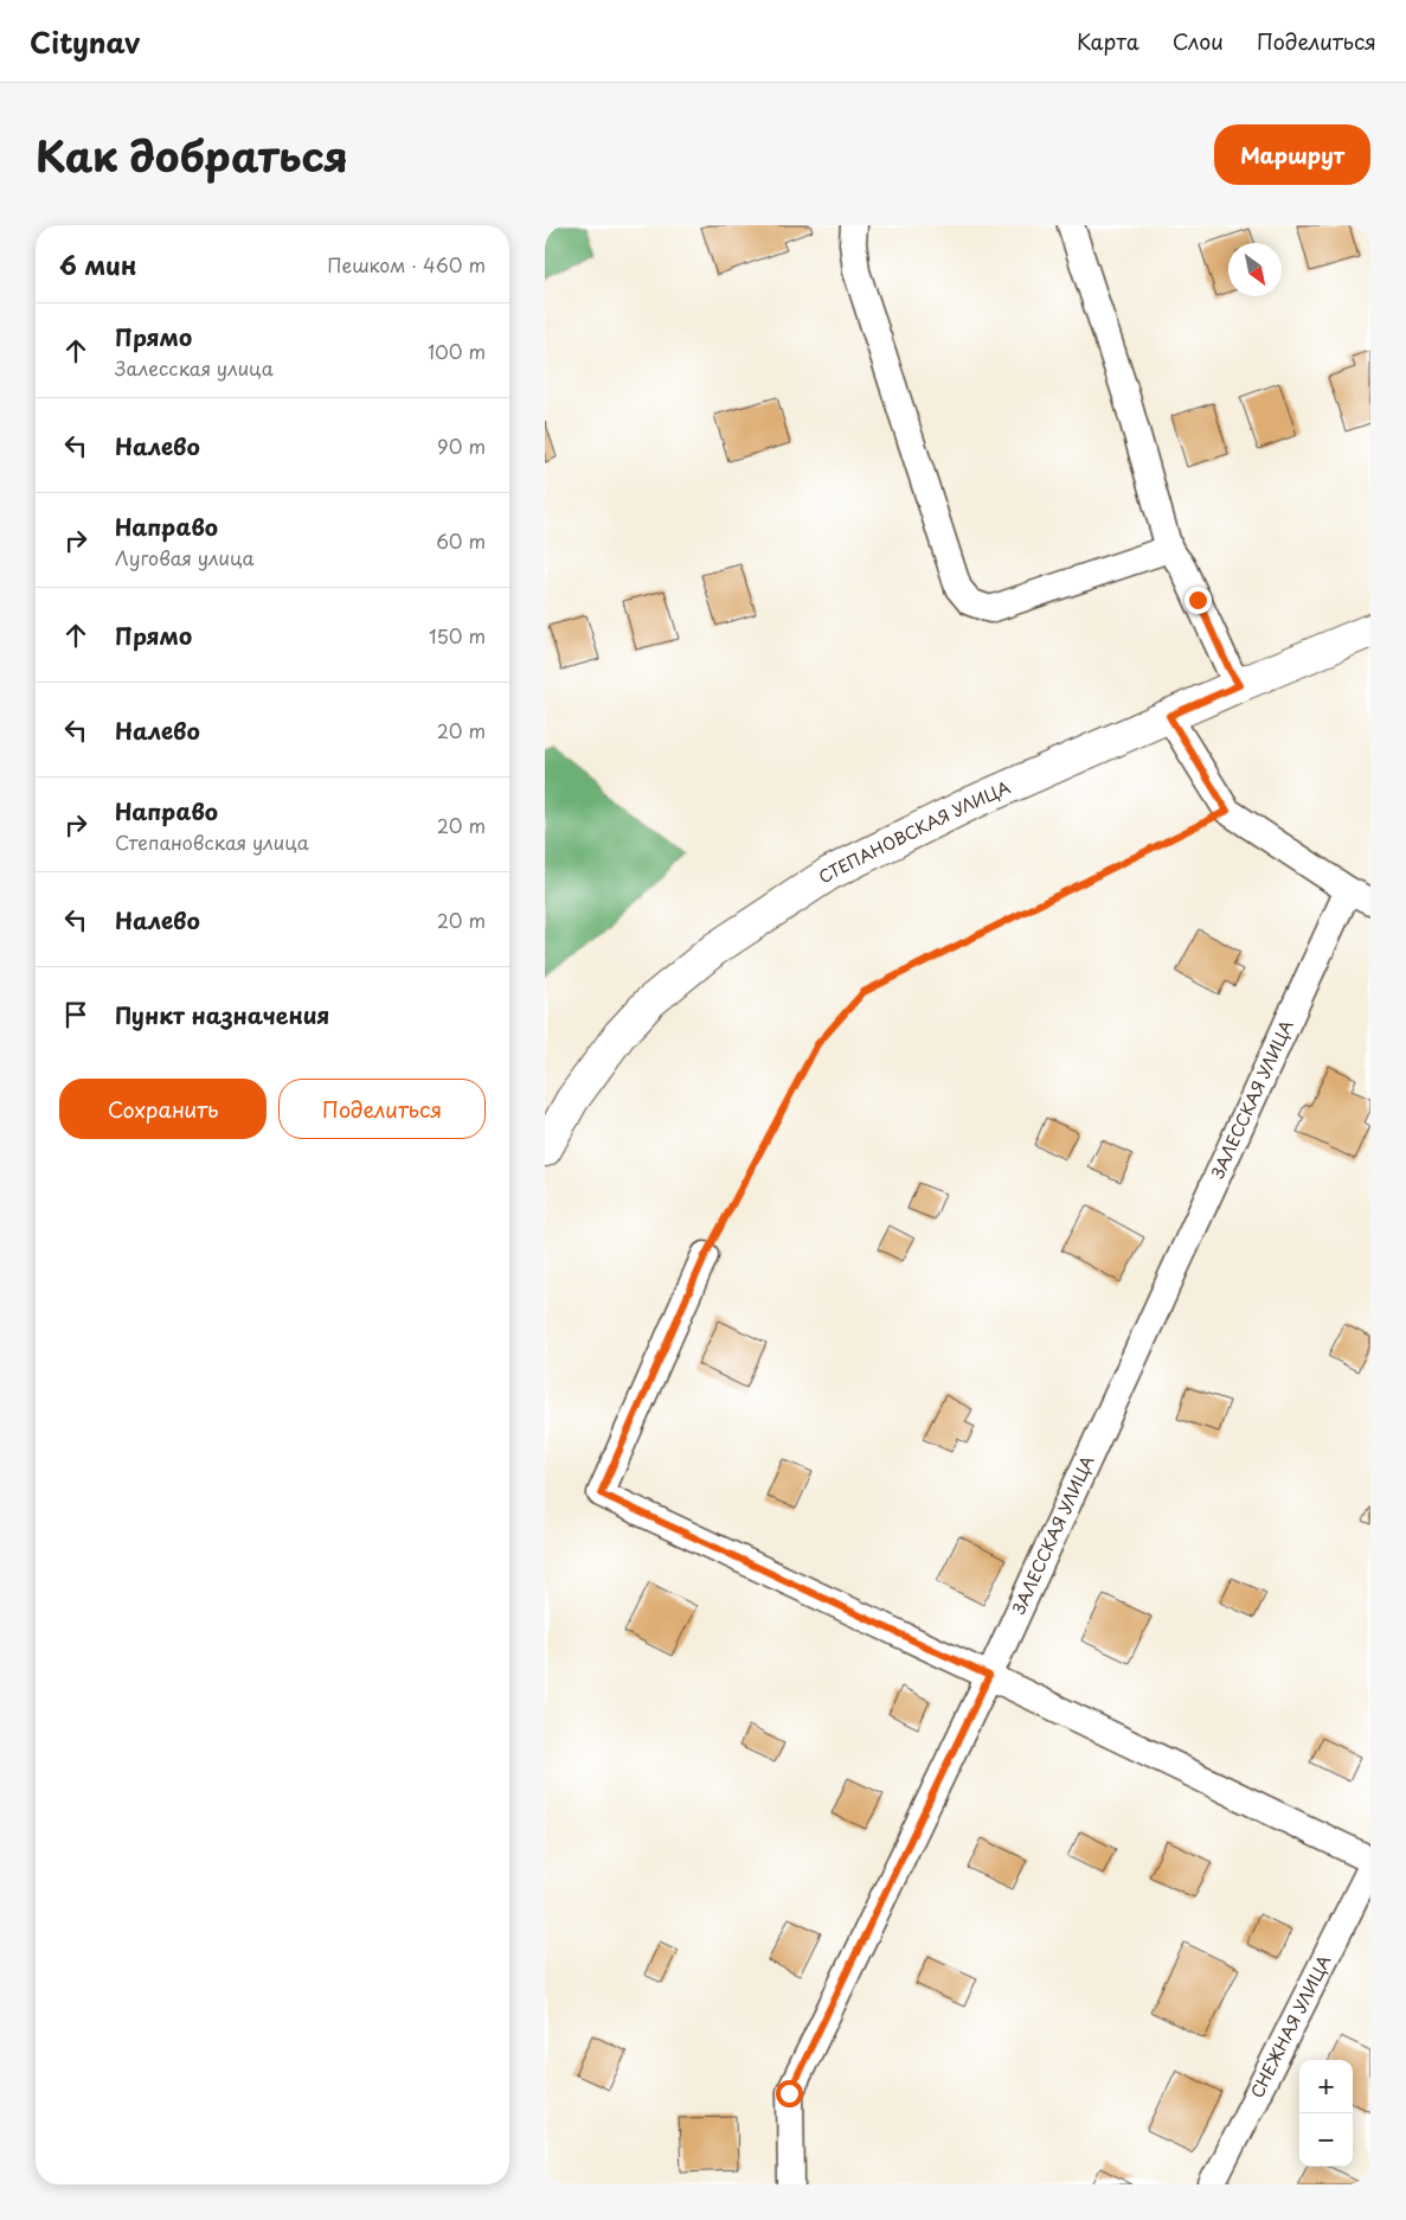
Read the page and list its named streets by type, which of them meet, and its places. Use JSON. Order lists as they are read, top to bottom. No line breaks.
{"streets":{"street":["СТЕПАНОВСКАЯ УЛИЦА","ЗАЛЕССКАЯ УЛИЦА","СНЕЖНАЯ УЛИЦА"]},"north":"bottom right","page":{"header":"Citynav","nav":["Карта","Слои","Поделиться"],"title":"Как добраться","buttons":["Маршрут",["Сохранить","Поделиться"]],"heading":["6 мин","Пешком · 460 m"],"list":[["Прямо","Залесская улица","100 m"],["Налево","90 m"],["Направо","Луговая улица","60 m"],["Прямо","150 m"],["Налево","20 m"],["Направо","Степановская улица","20 m"],["Налево","20 m"],"Пункт назначения"],"map_buttons":["+","−"]}}
